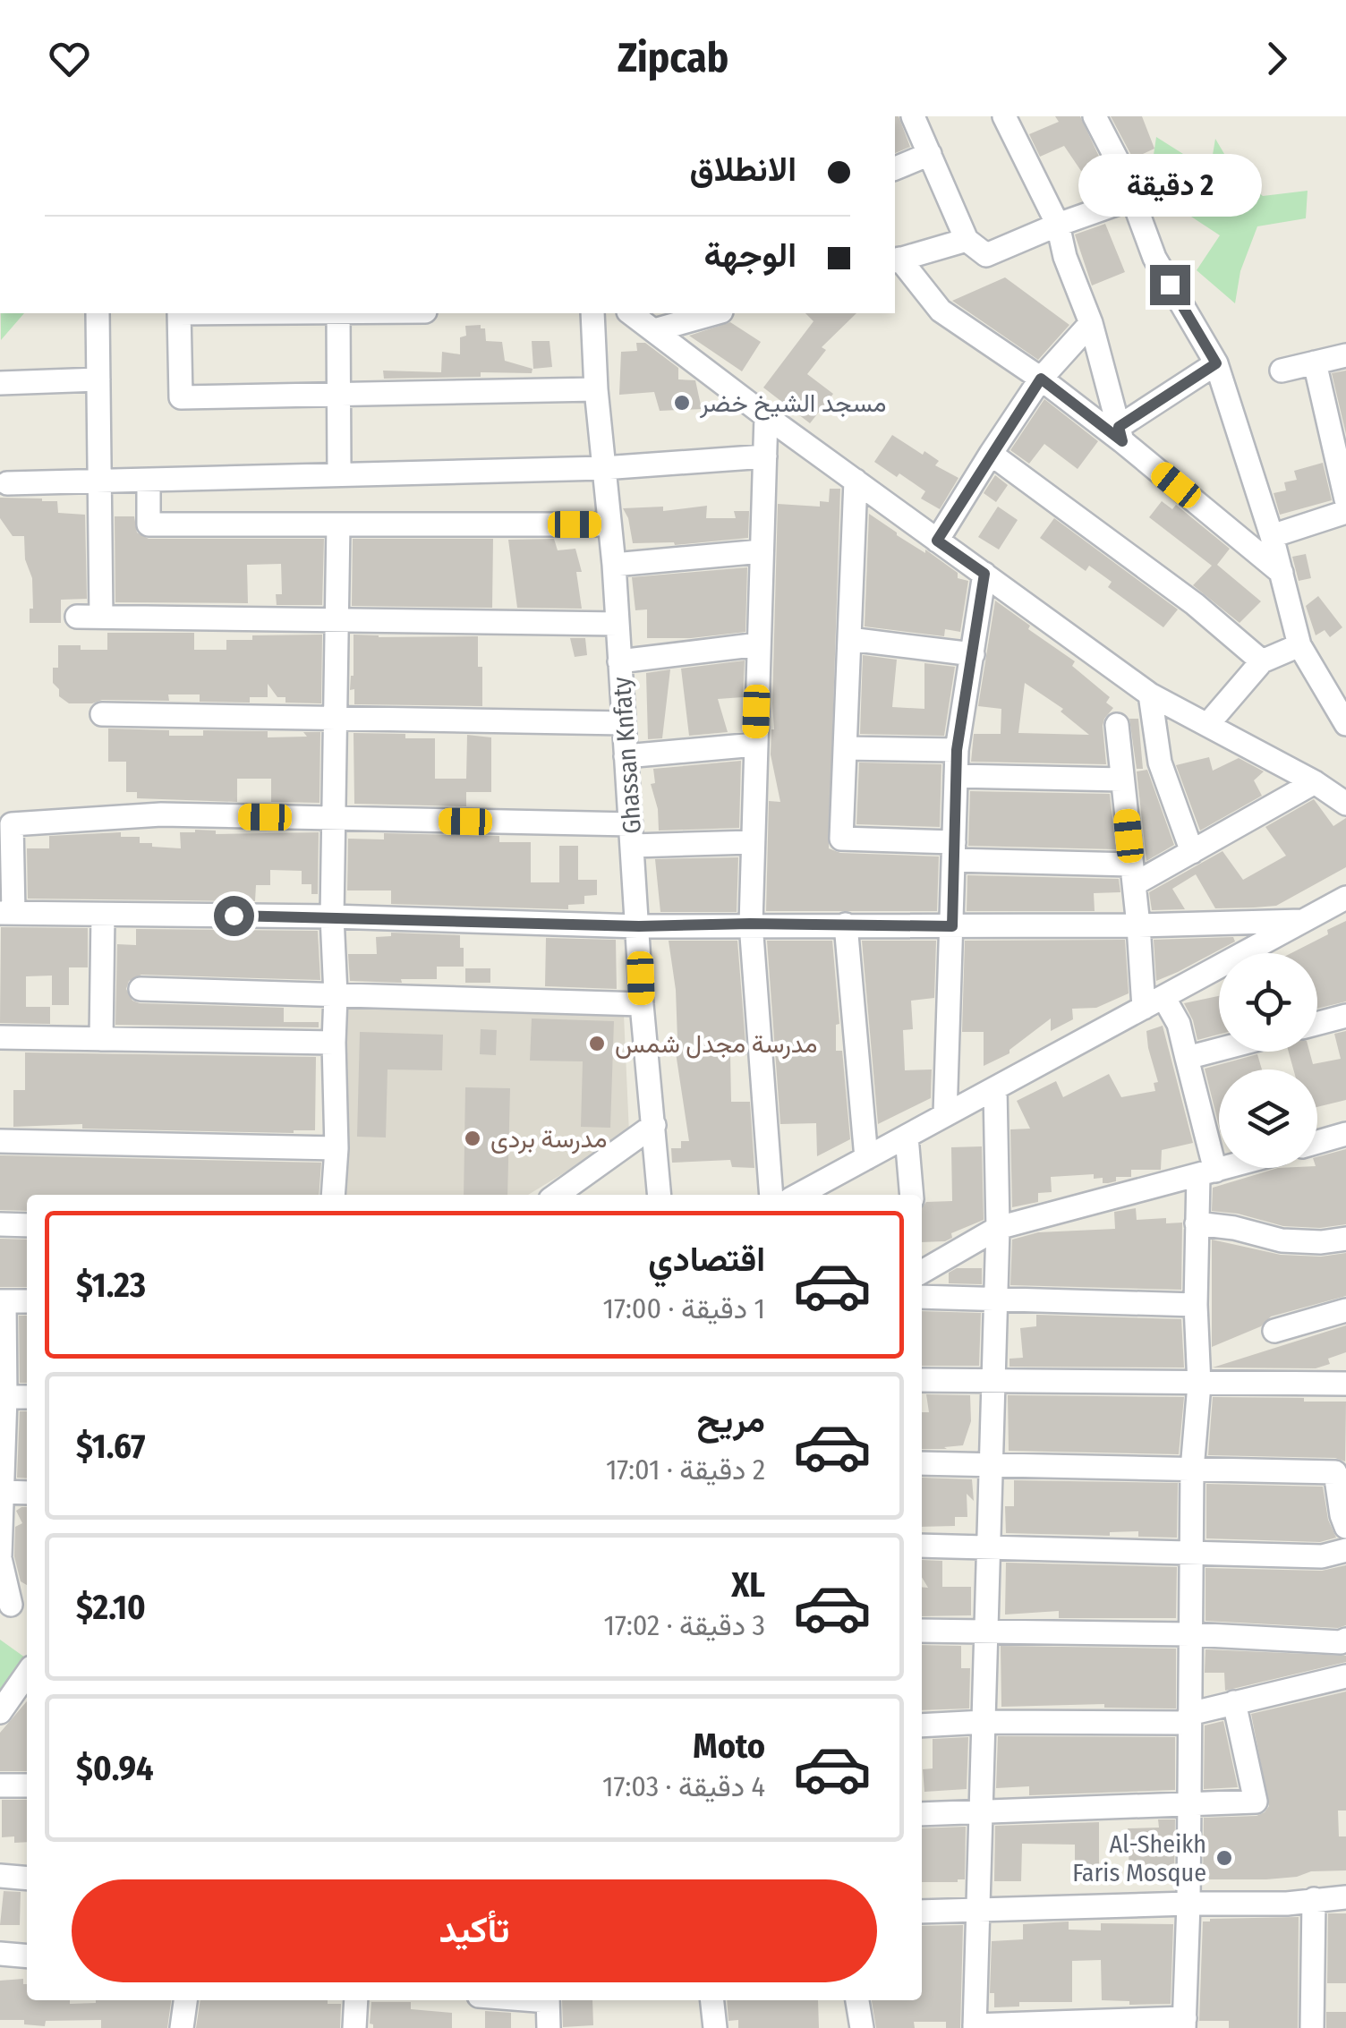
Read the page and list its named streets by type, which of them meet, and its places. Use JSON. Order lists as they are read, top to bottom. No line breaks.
{"streets":{"street":["Ghassan Knfaty"]},"places":["مسجد الشيخ خضر","مدرسة مجدل شمس","مدرسة بردى","Al-Sheikh Faris Mosque"],"page":{"header":"Zipcab","banner":["الانطلاق","الوجهة"],"bubble":"2 دقيقة","list":[{"name":"اقتصادي","note":"1 دقيقة · 17:00","value":"$1.23"},{"name":"مريح","note":"2 دقيقة · 17:01","value":"$1.67"},{"name":"XL","note":"3 دقيقة · 17:02","value":"$2.10"},{"name":"Moto","note":"4 دقيقة · 17:03","value":"$0.94"}],"buttons":"تأكيد"}}
